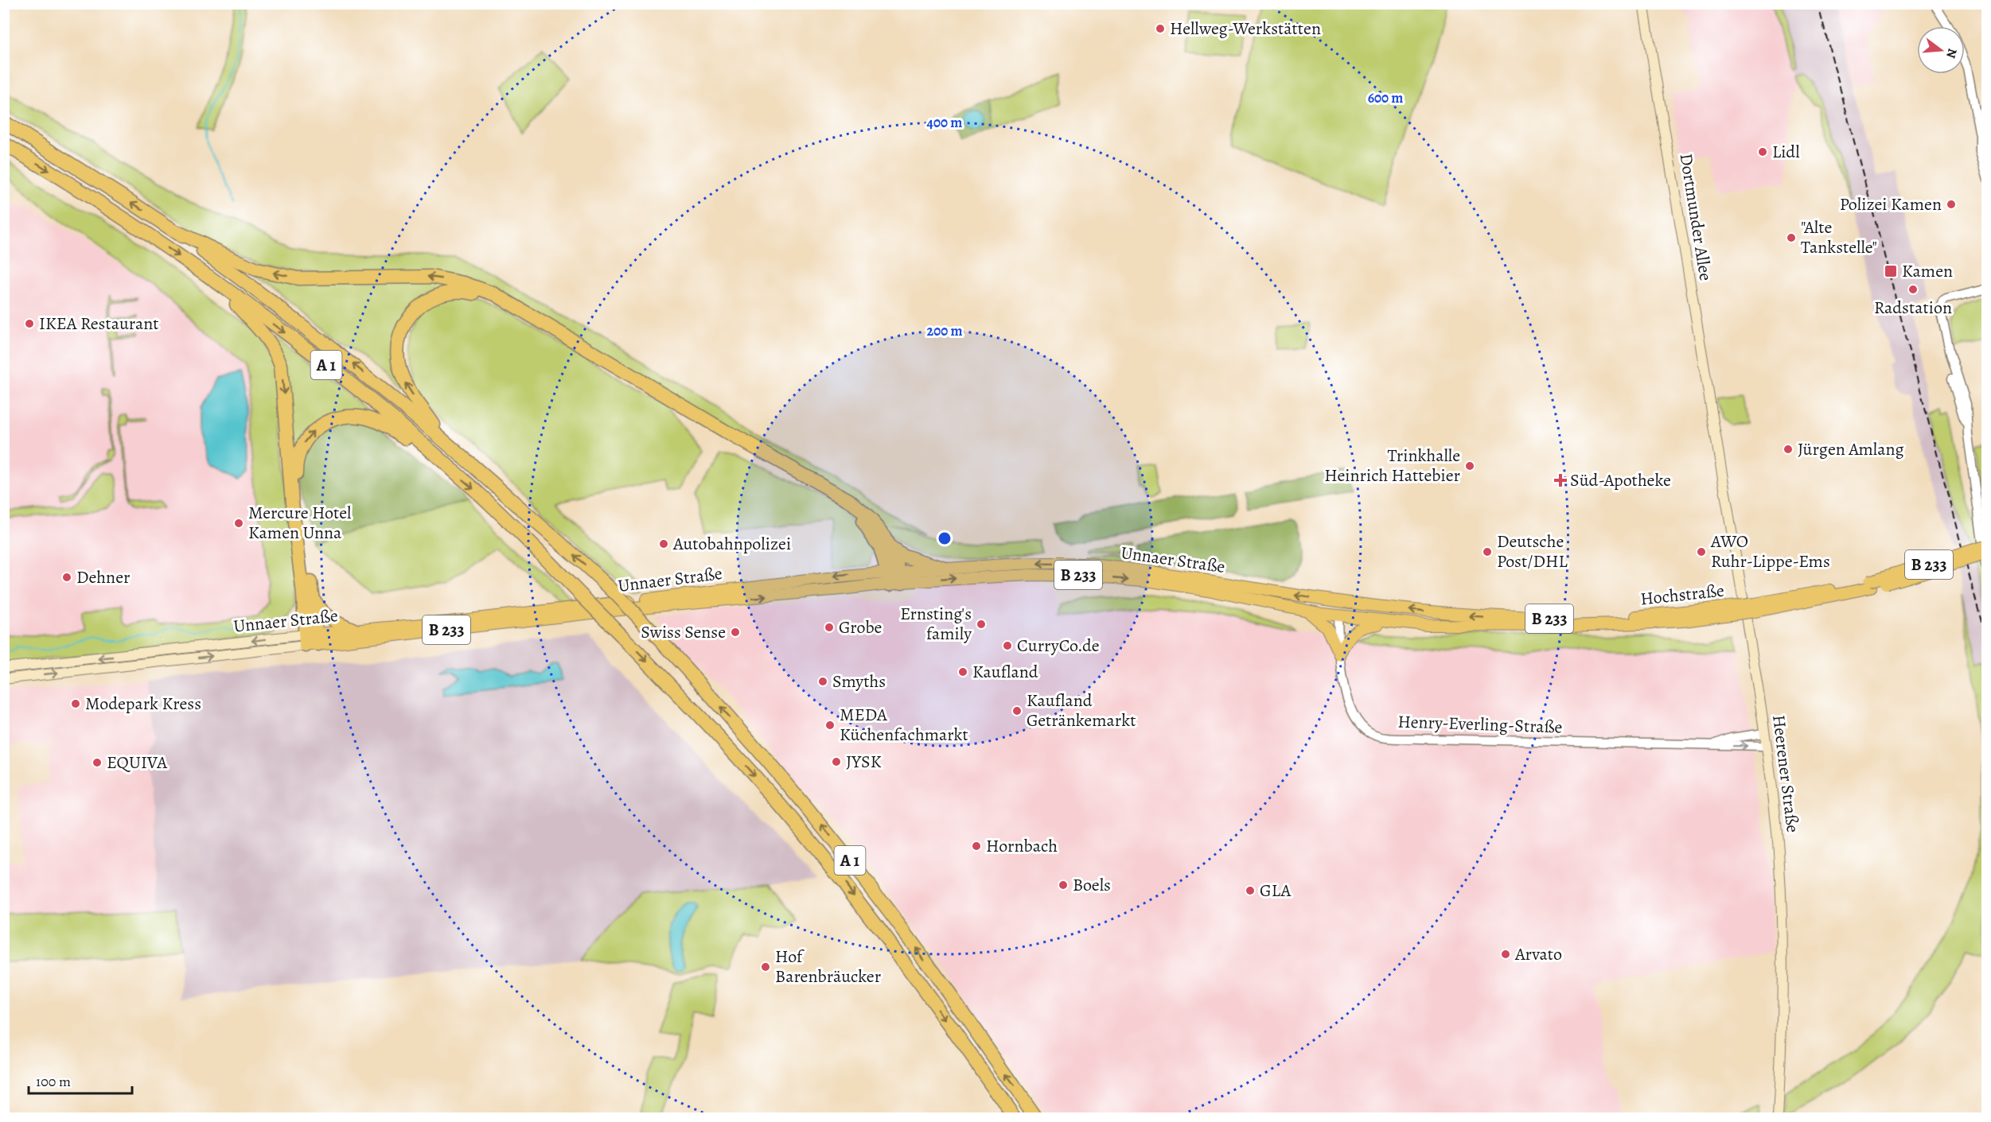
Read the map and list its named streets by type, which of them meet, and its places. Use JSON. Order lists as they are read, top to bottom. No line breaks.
{"streets":{"highway":["A 1"],"main road":["Dortmunder Allee","Unnaer Straße","B 233","Hochstraße","Heerener Straße"],"street":["Henry-Everling-Straße"]},"crossings":[["Dortmunder Allee","Heerener Straße"],["Unnaer Straße","Hochstraße"],["Unnaer Straße","Henry-Everling-Straße"],["Henry-Everling-Straße","Heerener Straße"]],"places":{"other":["Hellweg-Werkstätten","Lidl","Polizei Kamen","\"Alte Tankstelle\"","Radstation","IKEA Restaurant","Jürgen Amlang","Trinkhalle Heinrich Hattebier","Mercure Hotel Kamen Unna","Autobahnpolizei","Deutsche Post/DHL","AWO Ruhr-Lippe-Ems","Dehner","Ernsting's family","Grobe","Swiss Sense","CurryCo.de","Kaufland","Smyths","Modepark Kress","Kaufland Getränkemarkt","MEDA Küchenfachmarkt","JYSK","EQUIVA","Hornbach","Boels","GLA","Arvato","Hof Barenbräucker"],"transit":["Kamen"],"health":["Süd-Apotheke"]},"scale_bar":"100 m","north":"right","rings":["600 m","400 m","200 m"]}
